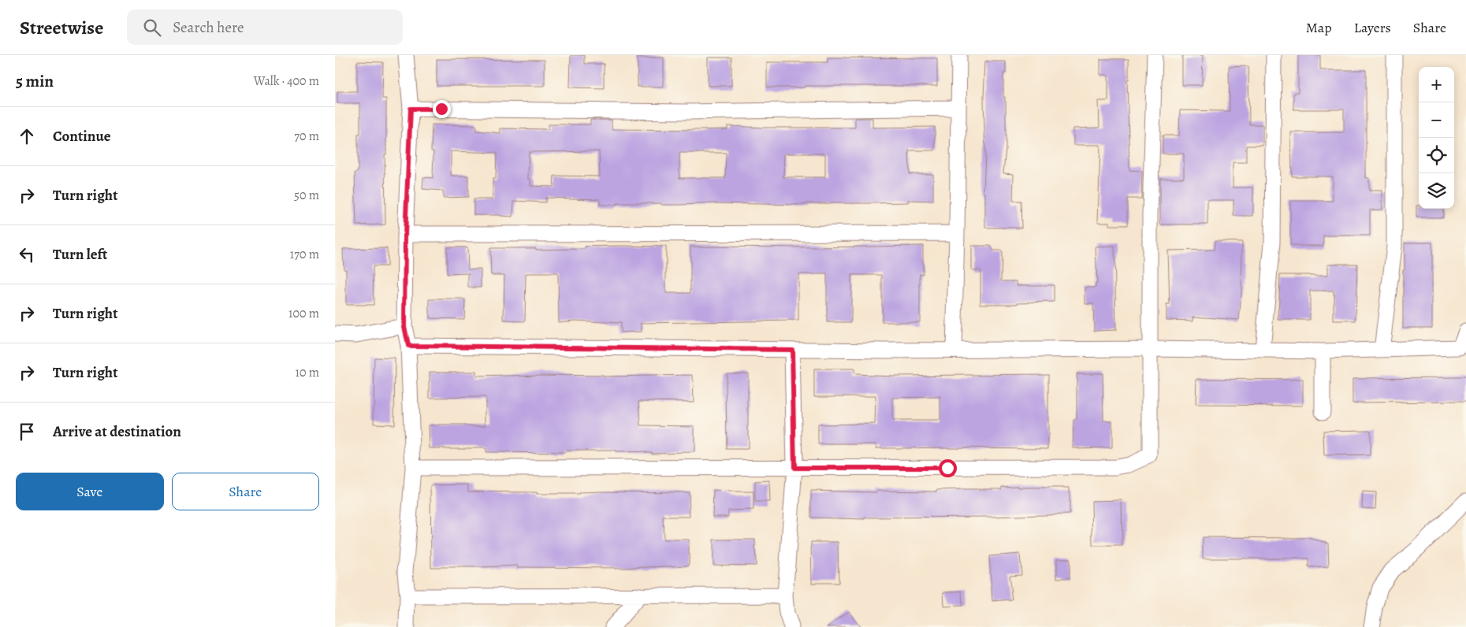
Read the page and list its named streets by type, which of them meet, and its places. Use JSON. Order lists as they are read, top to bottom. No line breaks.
{"page":{"header":"Streetwise","search":"Search here","nav":["Map","Layers","Share"],"heading":["5 min","Walk · 400 m"],"map_buttons":["+","−"],"list":[["Continue","70 m"],["Turn right","50 m"],["Turn left","170 m"],["Turn right","100 m"],["Turn right","10 m"],"Arrive at destination"],"buttons":["Save","Share"]}}
